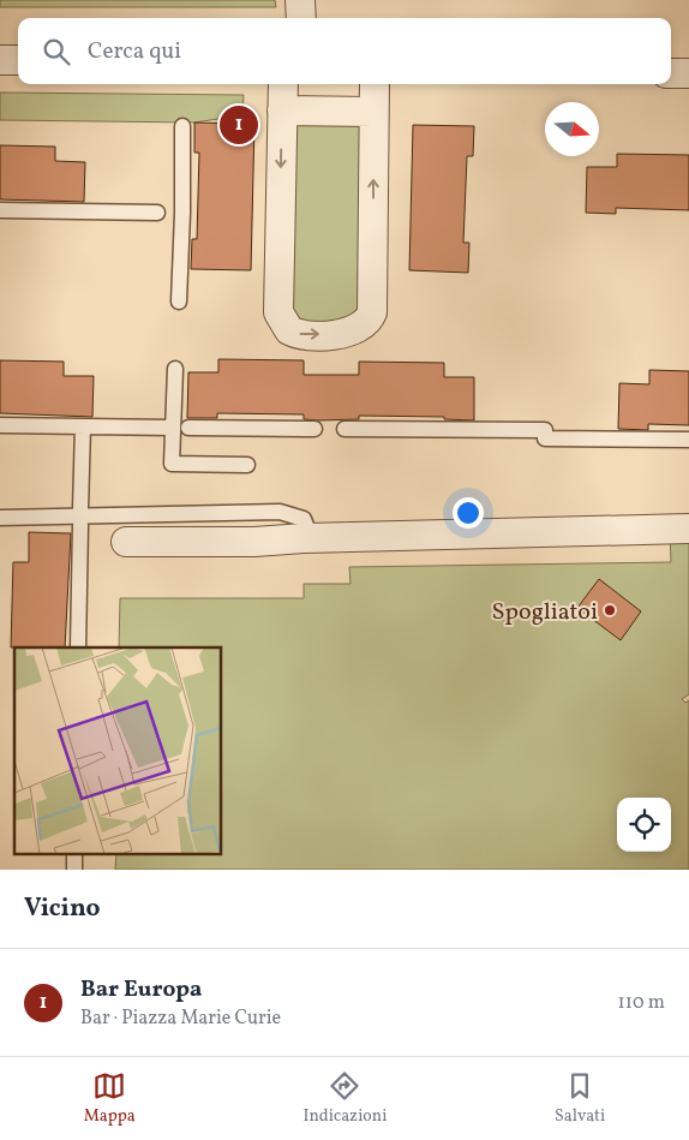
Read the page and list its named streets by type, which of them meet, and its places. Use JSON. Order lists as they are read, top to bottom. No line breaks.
{"places":["Spogliatoi"],"north":"right","page":{"search":"Cerca qui","pins":"1","heading":"Vicino","list":[{"mark":"1","name":"Bar Europa","note":"Bar · Piazza Marie Curie","value":"110 m"}],"nav":["Mappa","Indicazioni","Salvati"]}}
